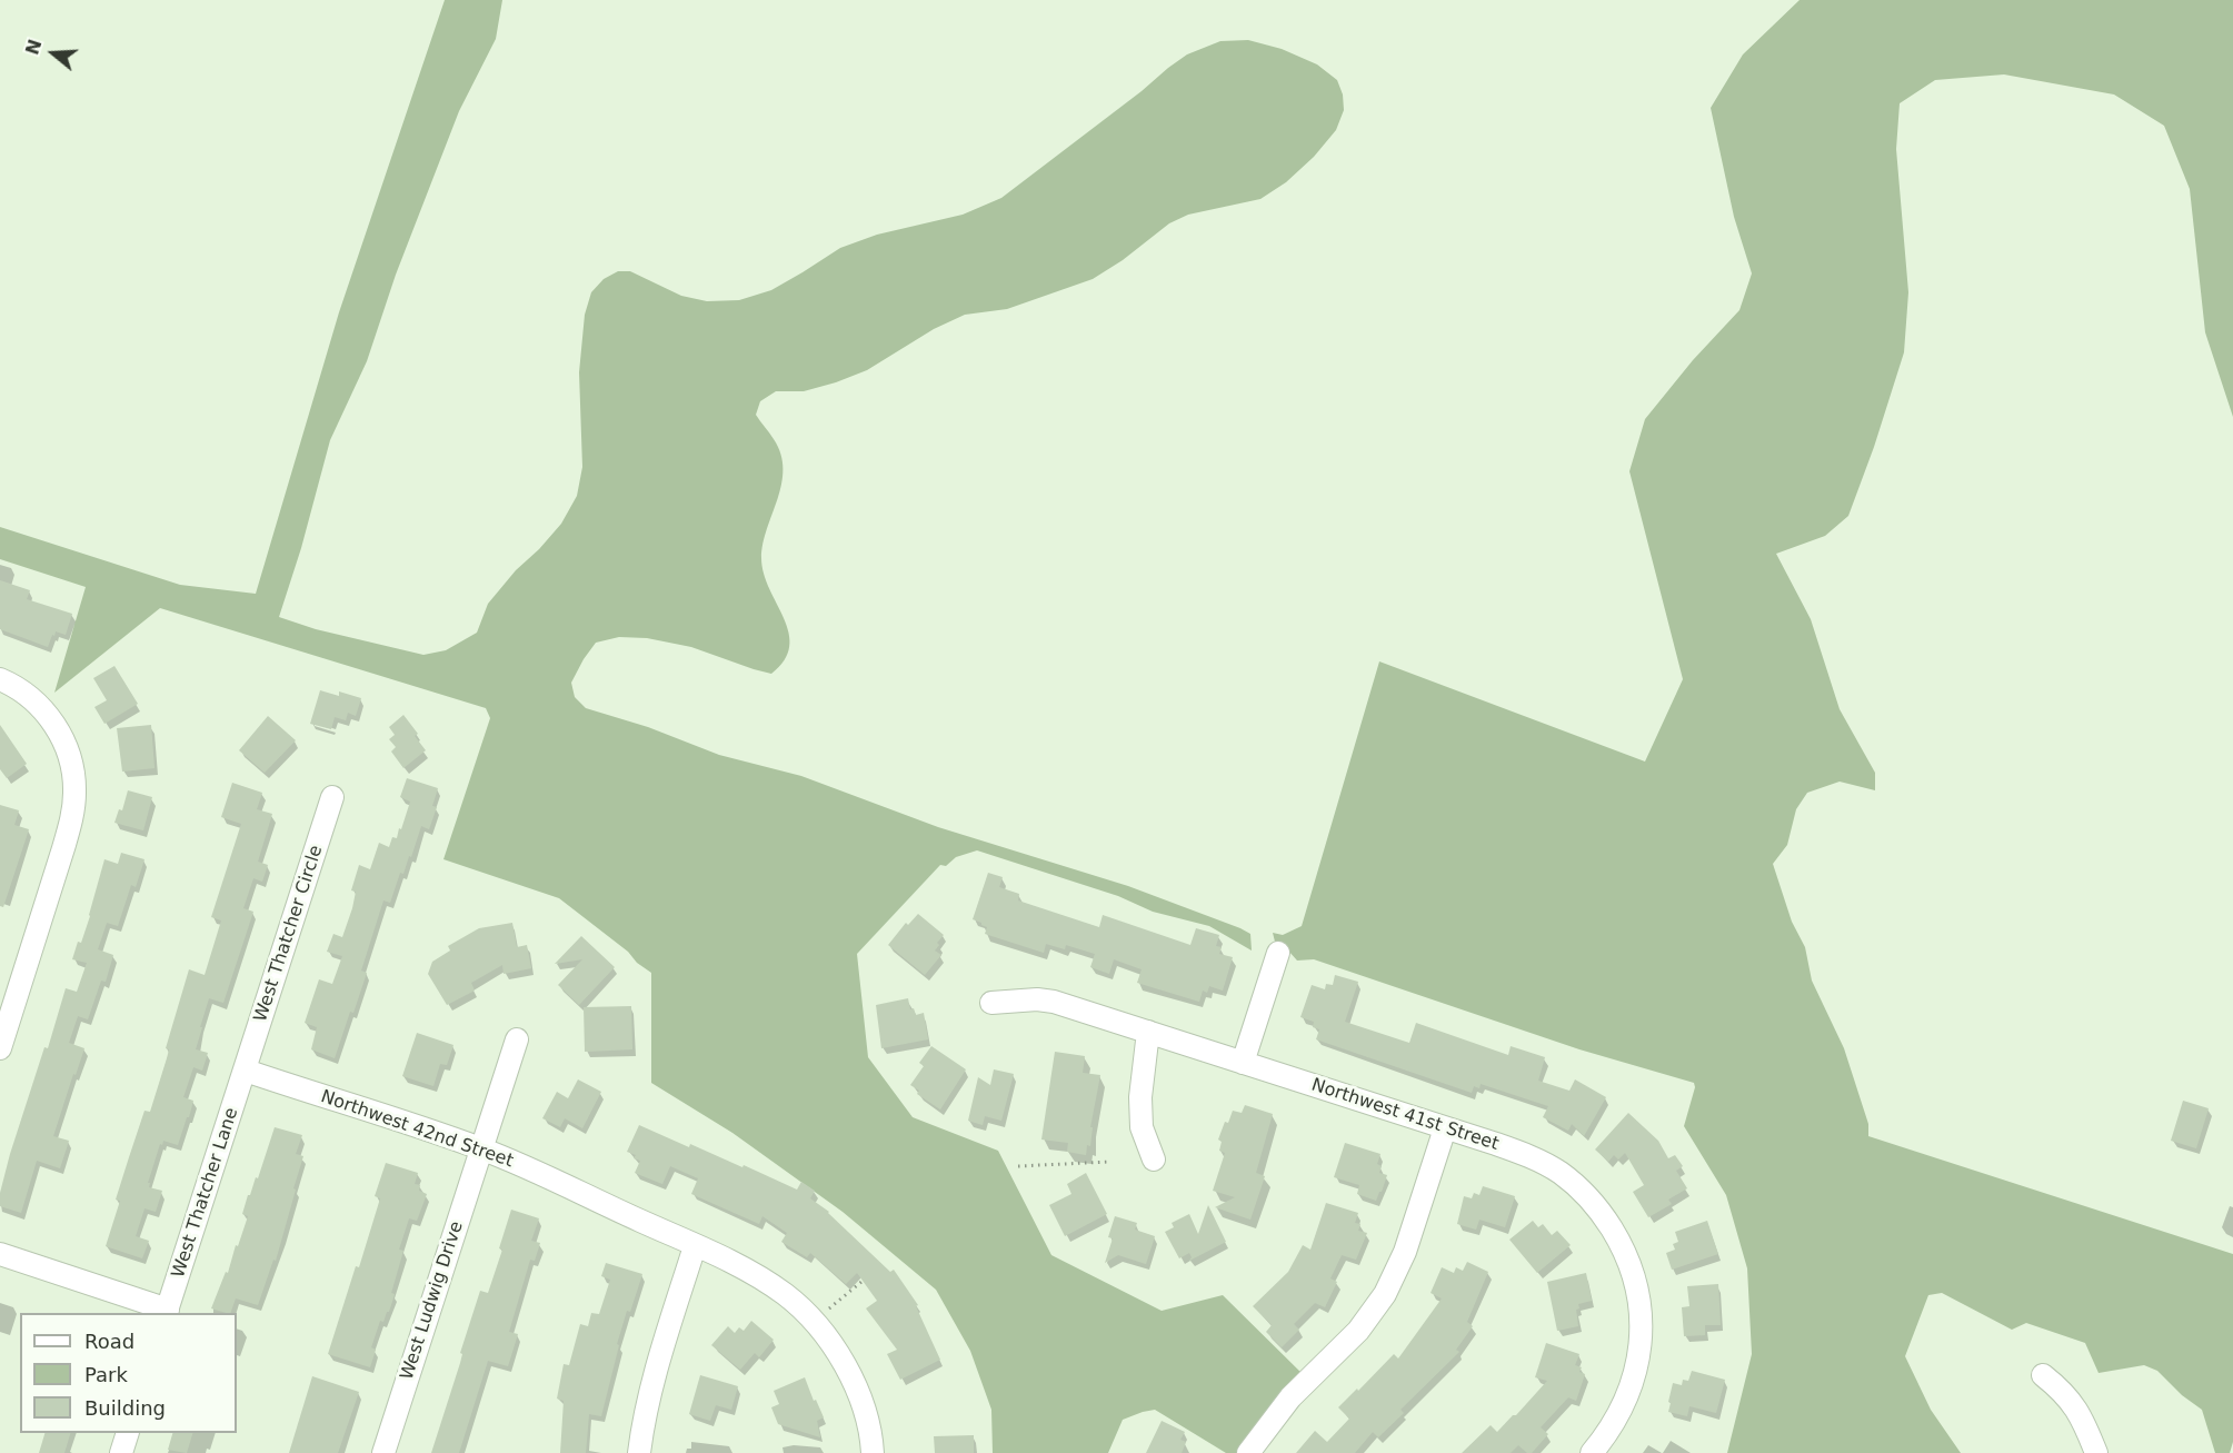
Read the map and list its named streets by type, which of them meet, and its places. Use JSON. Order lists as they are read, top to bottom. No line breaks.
{"streets":{"street":["West Thatcher Circle","Northwest 41st Street","Northwest 42nd Street","West Thatcher Lane","West Ludwig Drive"]},"crossings":[["West Thatcher Circle","Northwest 42nd Street"],["West Thatcher Circle","West Thatcher Lane"],["Northwest 42nd Street","West Thatcher Lane"],["Northwest 42nd Street","West Ludwig Drive"]],"legend":["Road","Park","Building"],"north":"left"}
